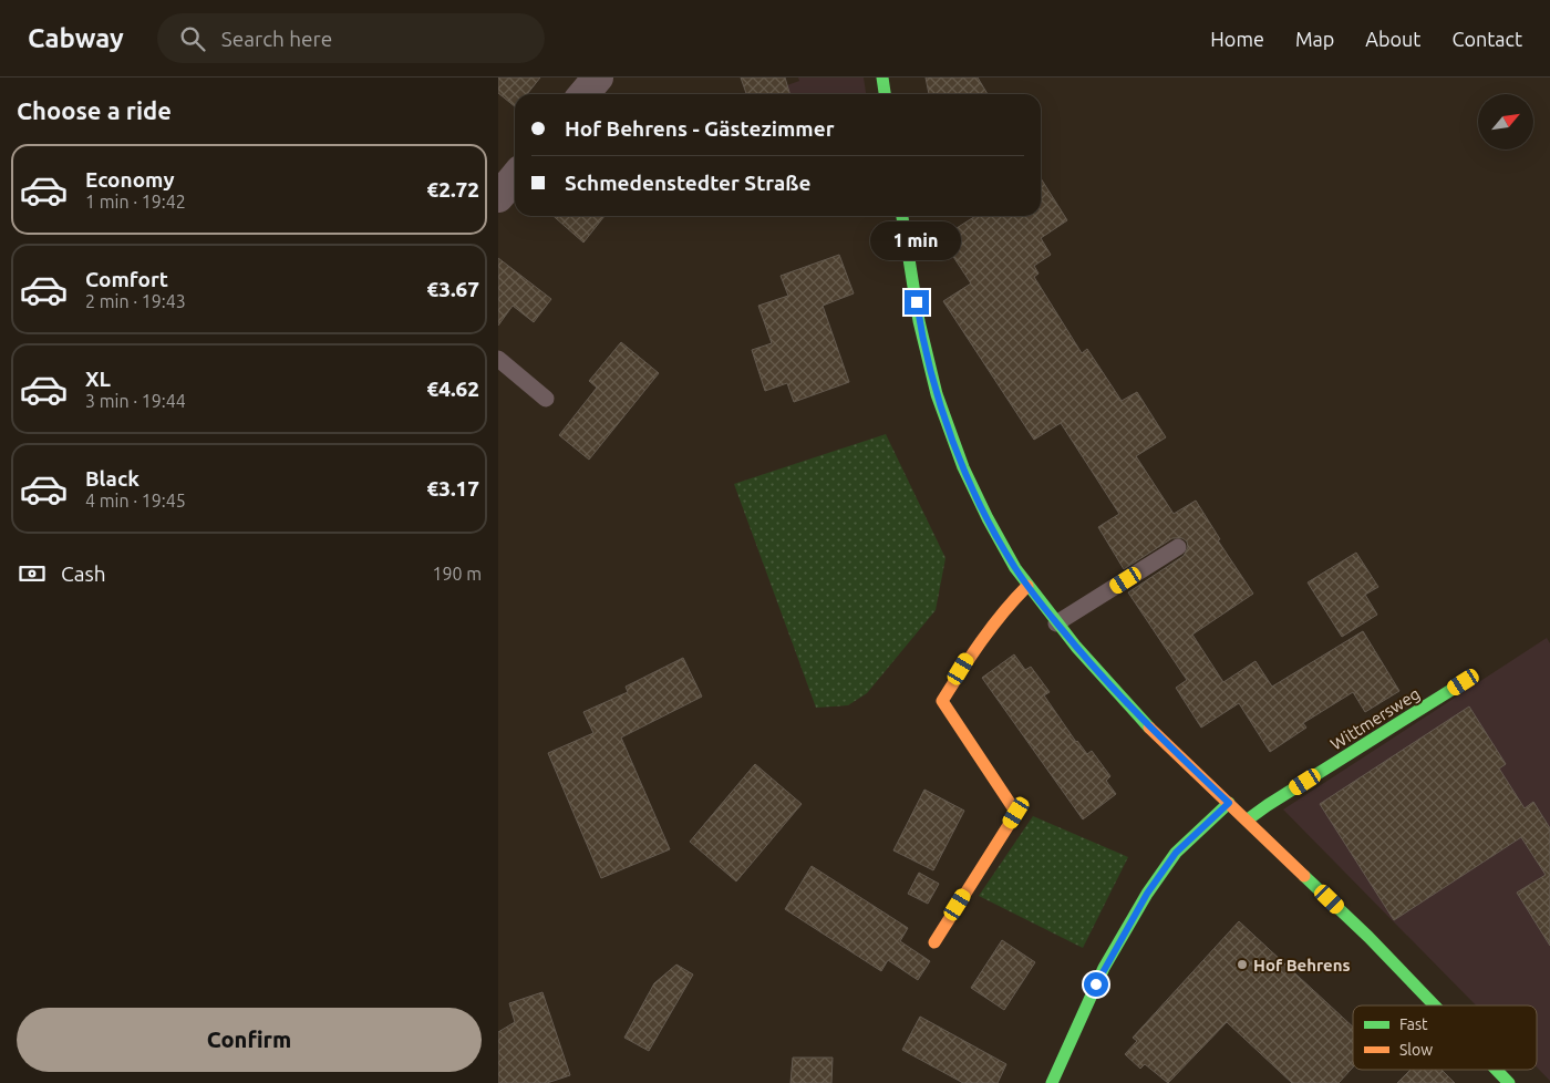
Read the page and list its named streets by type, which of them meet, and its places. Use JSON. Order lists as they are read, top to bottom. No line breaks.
{"streets":{"main road":["Wittmersweg"]},"places":["Hof Behrens"],"legend":["Fast","Slow"],"north":"top right","page":{"header":"Cabway","search":"Search here","nav":["Home","Map","About","Contact"],"heading":"Choose a ride","banner":["Hof Behrens - Gästezimmer","Schmedenstedter Straße"],"list":[{"name":"Economy","note":"1 min · 19:42","value":"€2.72"},{"name":"Comfort","note":"2 min · 19:43","value":"€3.67"},{"name":"XL","note":"3 min · 19:44","value":"€4.62"},{"name":"Black","note":"4 min · 19:45","value":"€3.17"}],"bubble":"1 min","pay":["Cash","190 m"],"buttons":"Confirm"}}
